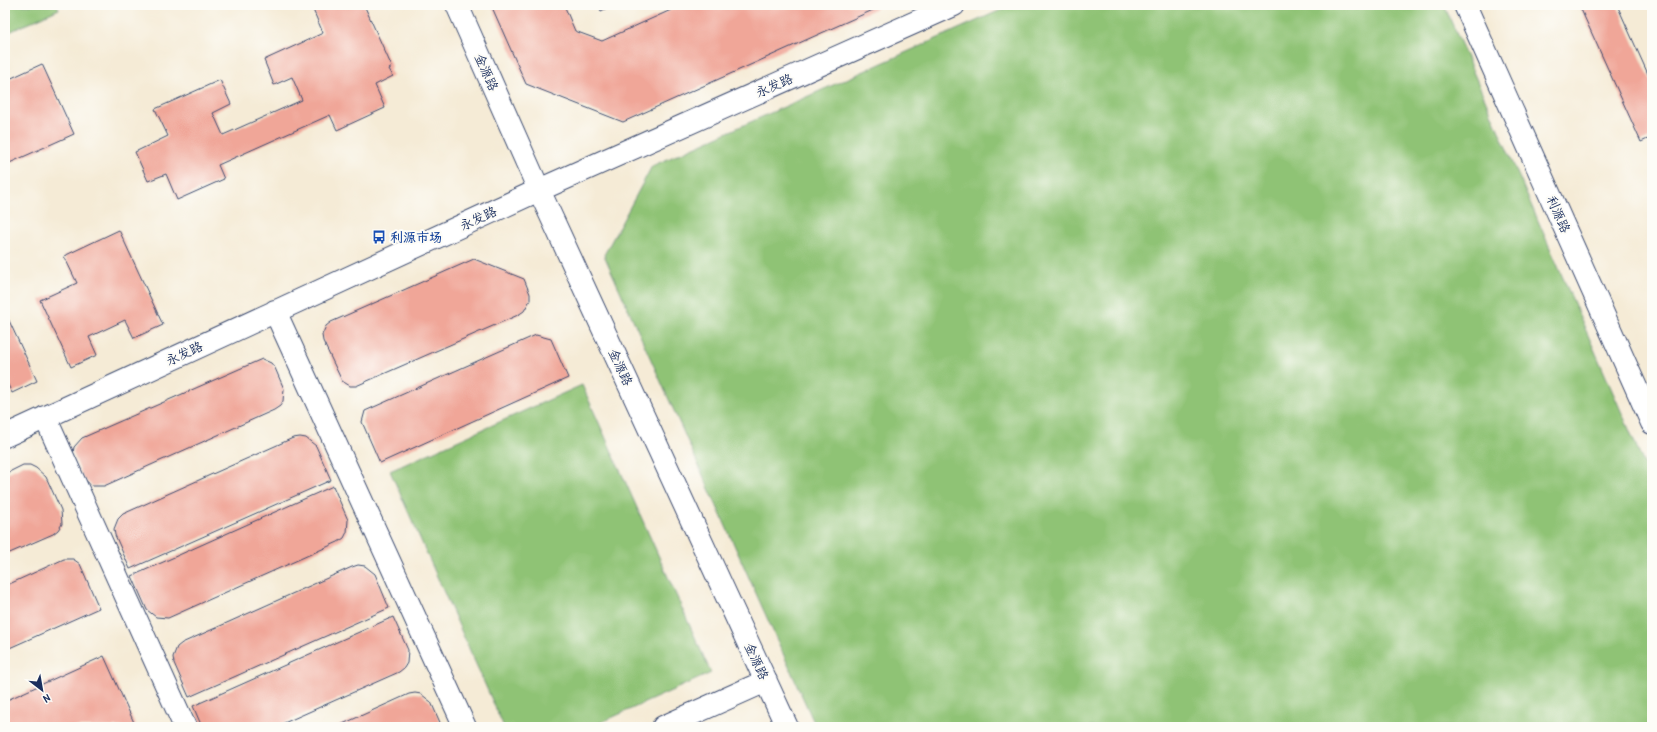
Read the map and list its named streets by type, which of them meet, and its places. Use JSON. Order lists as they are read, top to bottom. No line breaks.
{"streets":{"street":["金源路","永发路","利源路"]},"crossings":[["金源路","永发路"]],"places":{"bus stop":["利源市场"]},"north":"bottom right"}
